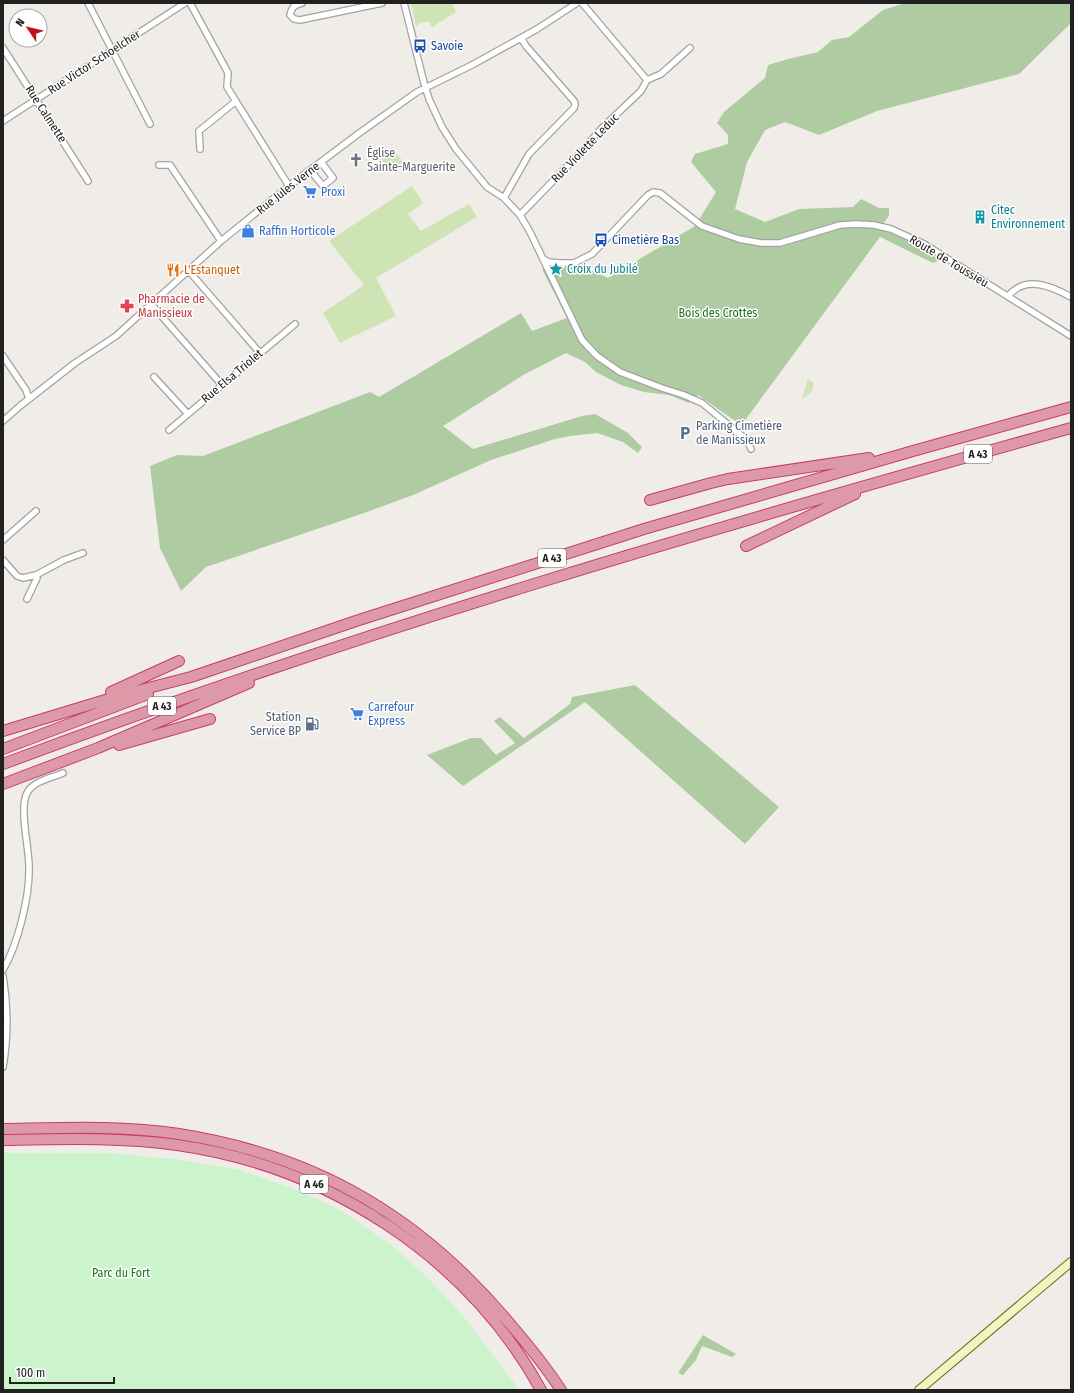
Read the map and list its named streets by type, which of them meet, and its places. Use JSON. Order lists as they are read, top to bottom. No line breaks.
{"streets":{"highway":["A 43","A 46"],"street":["Rue Victor Schoelcher","Rue Calmette","Rue Violette Leduc","Rue Jules Verne","Route de Toussieu","Rue Elsa Triolet"]},"crossings":[["Rue Victor Schoelcher","Rue Calmette"]],"parks":["Bois des Crottes","Parc du Fort"],"places":{"bus stop":["Savoie","Cimetière Bas"],"church":["Église Sainte-Marguerite"],"supermarket":["Proxi","Carrefour Express"],"building":["Citec Environnement"],"shop":["Raffin Horticole"],"place":["Croix du Jubilé"],"restaurant":["L'Estanquet"],"pharmacy":["Pharmacie de Manissieux"],"parking":["Parking Cimetière de Manissieux"],"fuel station":["Station Service BP"]},"scale_bar":"100 m","north":"top left"}
